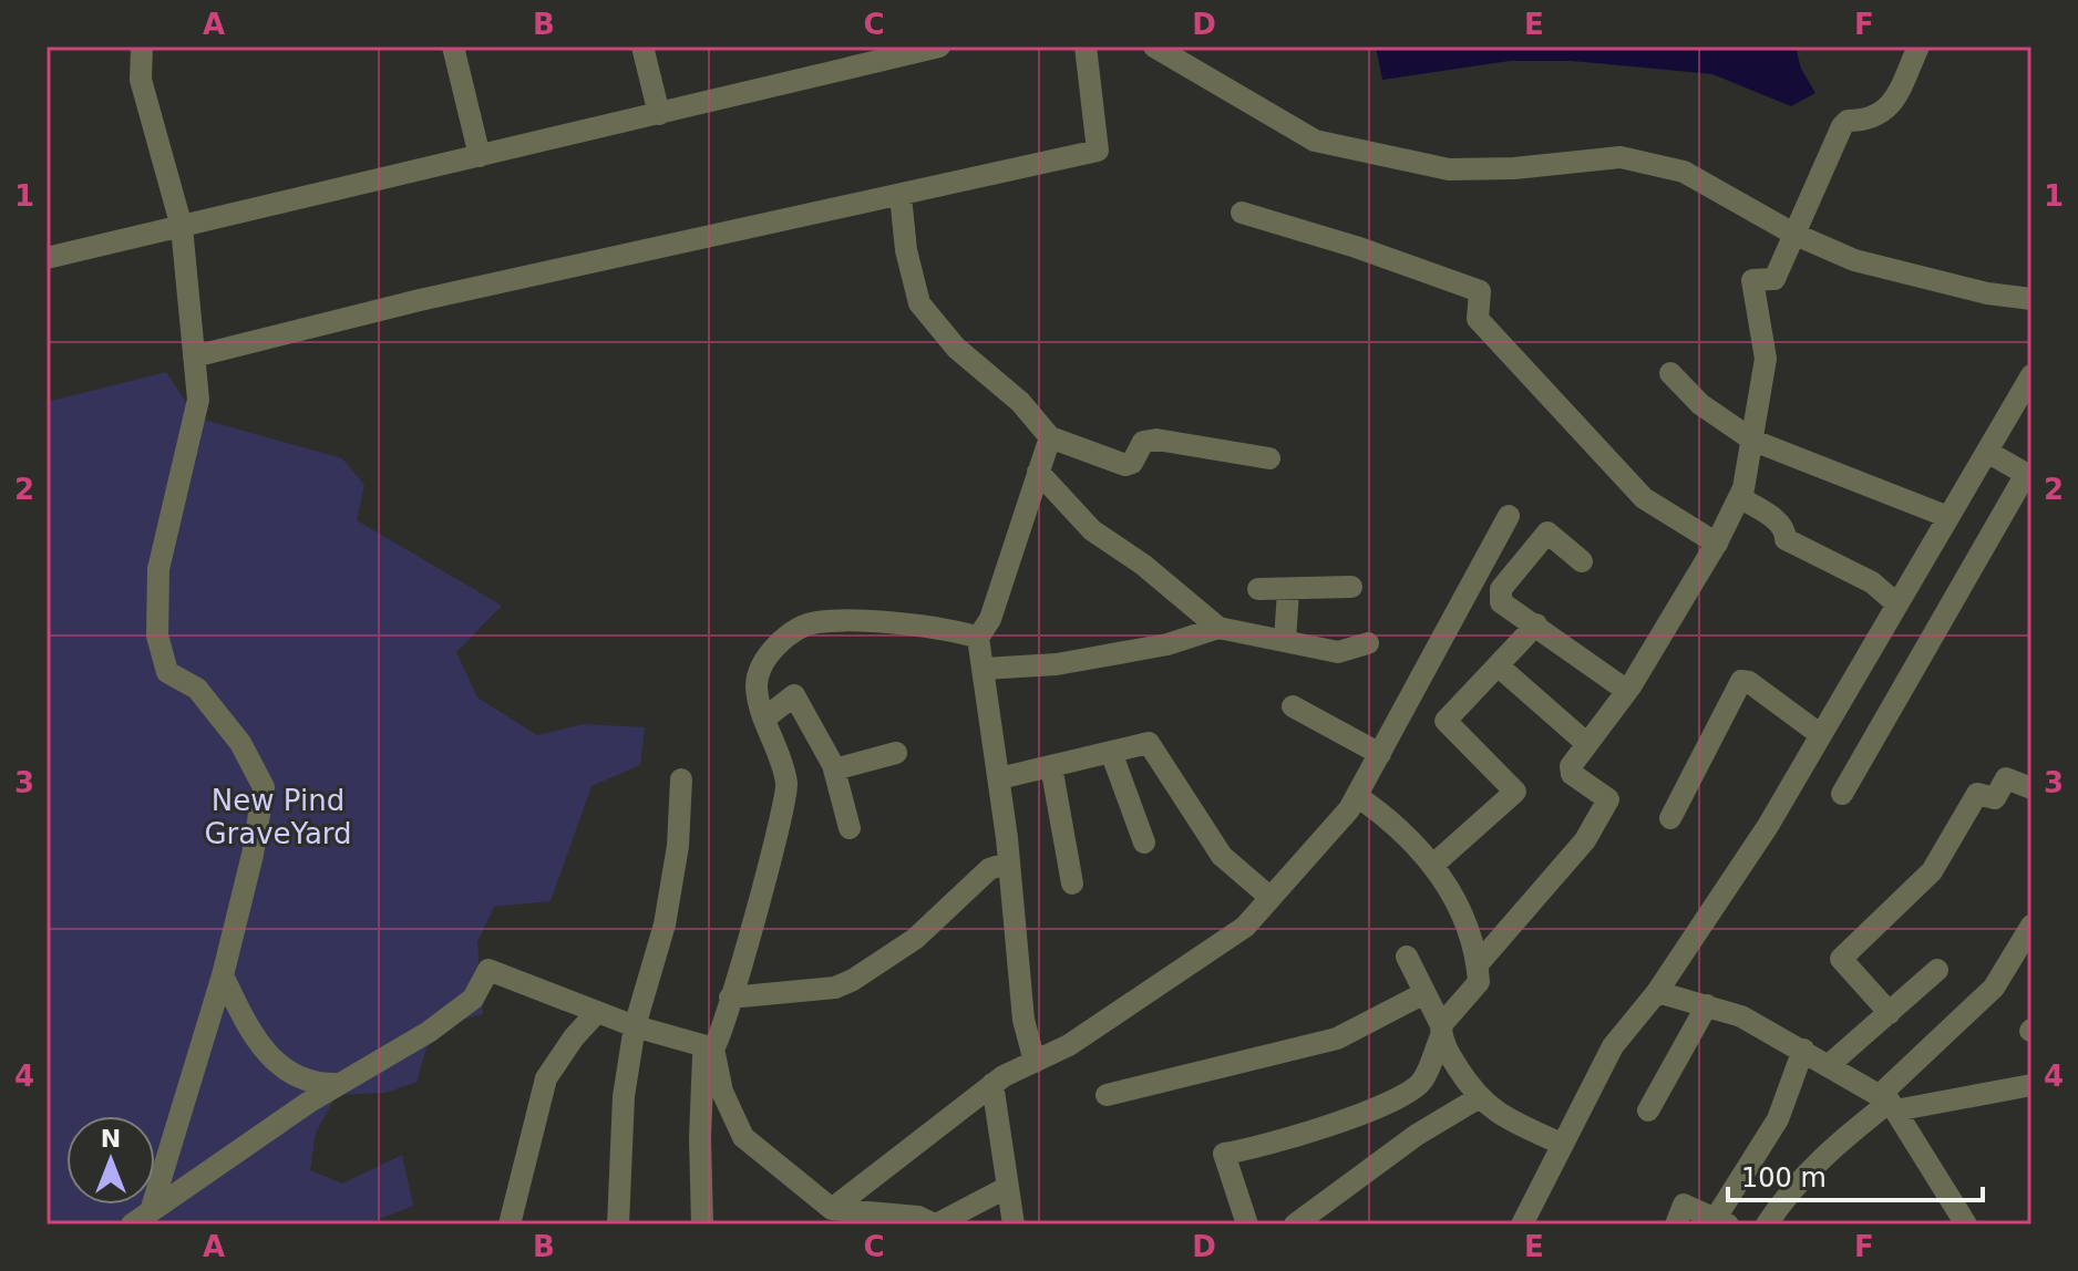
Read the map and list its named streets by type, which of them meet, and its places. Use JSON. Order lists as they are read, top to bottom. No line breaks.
{"parks":["New Pind GraveYard"],"scale_bar":"100 m","north":"top","grid":{"columns":["A","B","C","D","E","F"],"rows":["1","2","3","4"]}}
